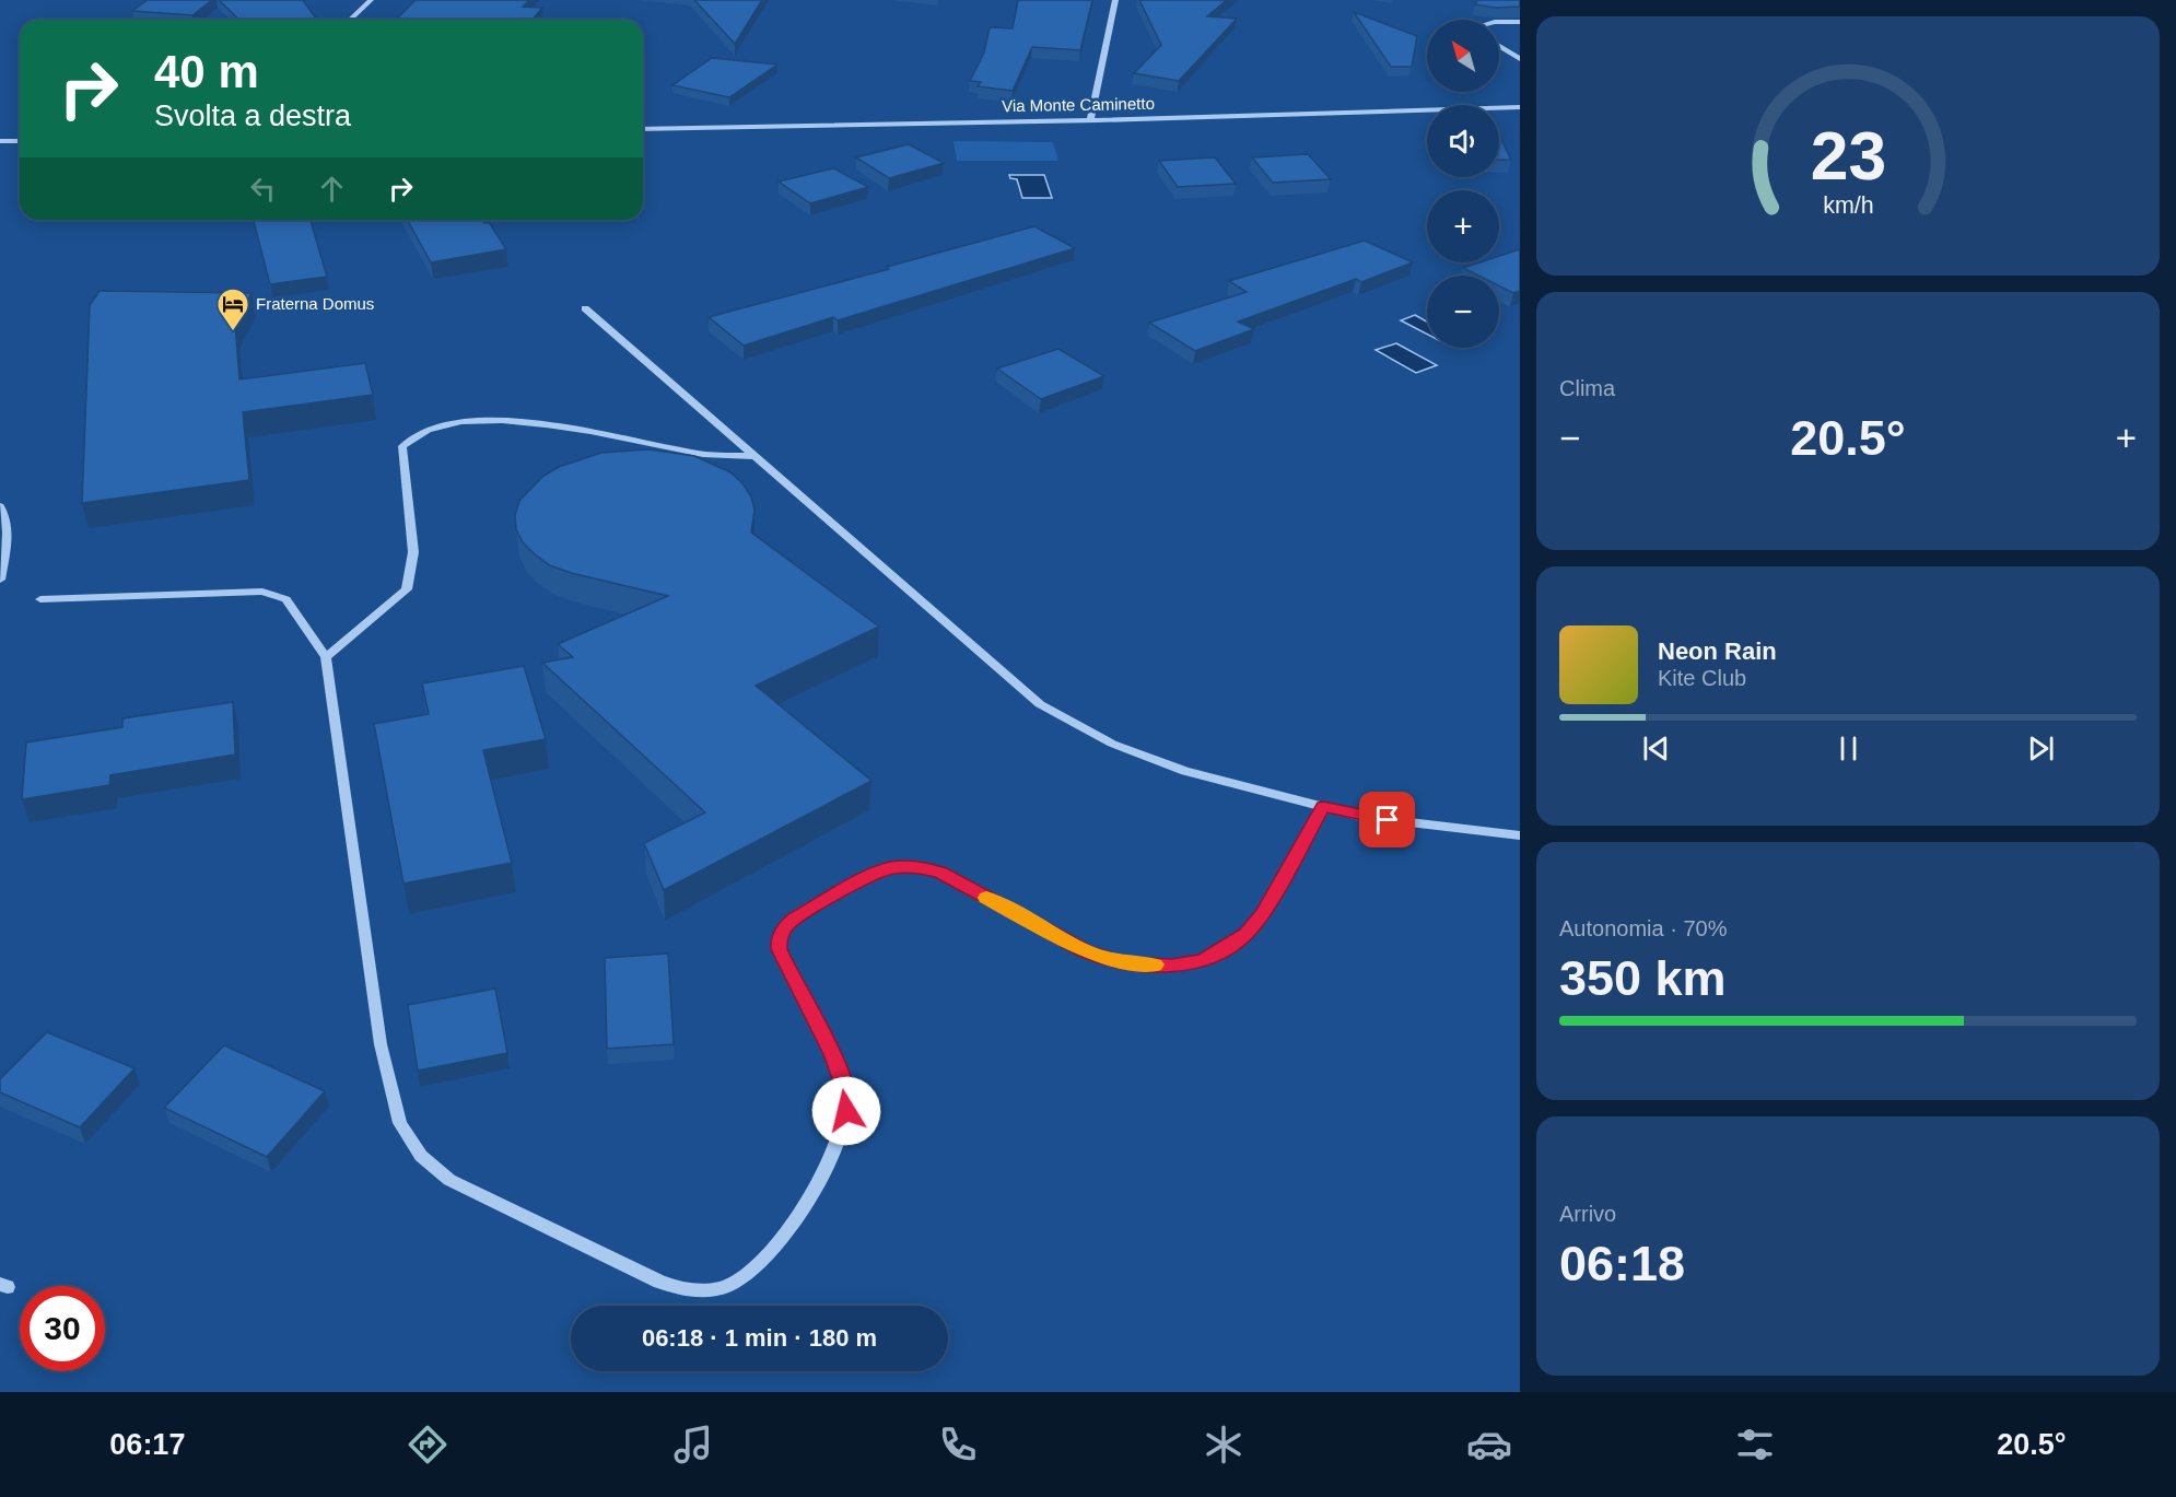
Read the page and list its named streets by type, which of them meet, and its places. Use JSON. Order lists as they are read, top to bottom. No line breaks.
{"streets":{"street":["Via Monte Caminetto"]},"places":{"hotel":["Fraterna Domus"]},"north":"top left","page":{"map_buttons":["+","−"],"turn":["40 m","Svolta a destra"],"tile":["Clima",["Autonomia · 70%","350 km"],["Arrivo","06:18"]],"heat":["−","20.5°","+"],"song":["Neon Rain","Kite Club"],"limit":"30","trip":"06:18 · 1 min · 180 m","tabs":["06:17","20.5°"],"gauge":["23","km/h"]}}
